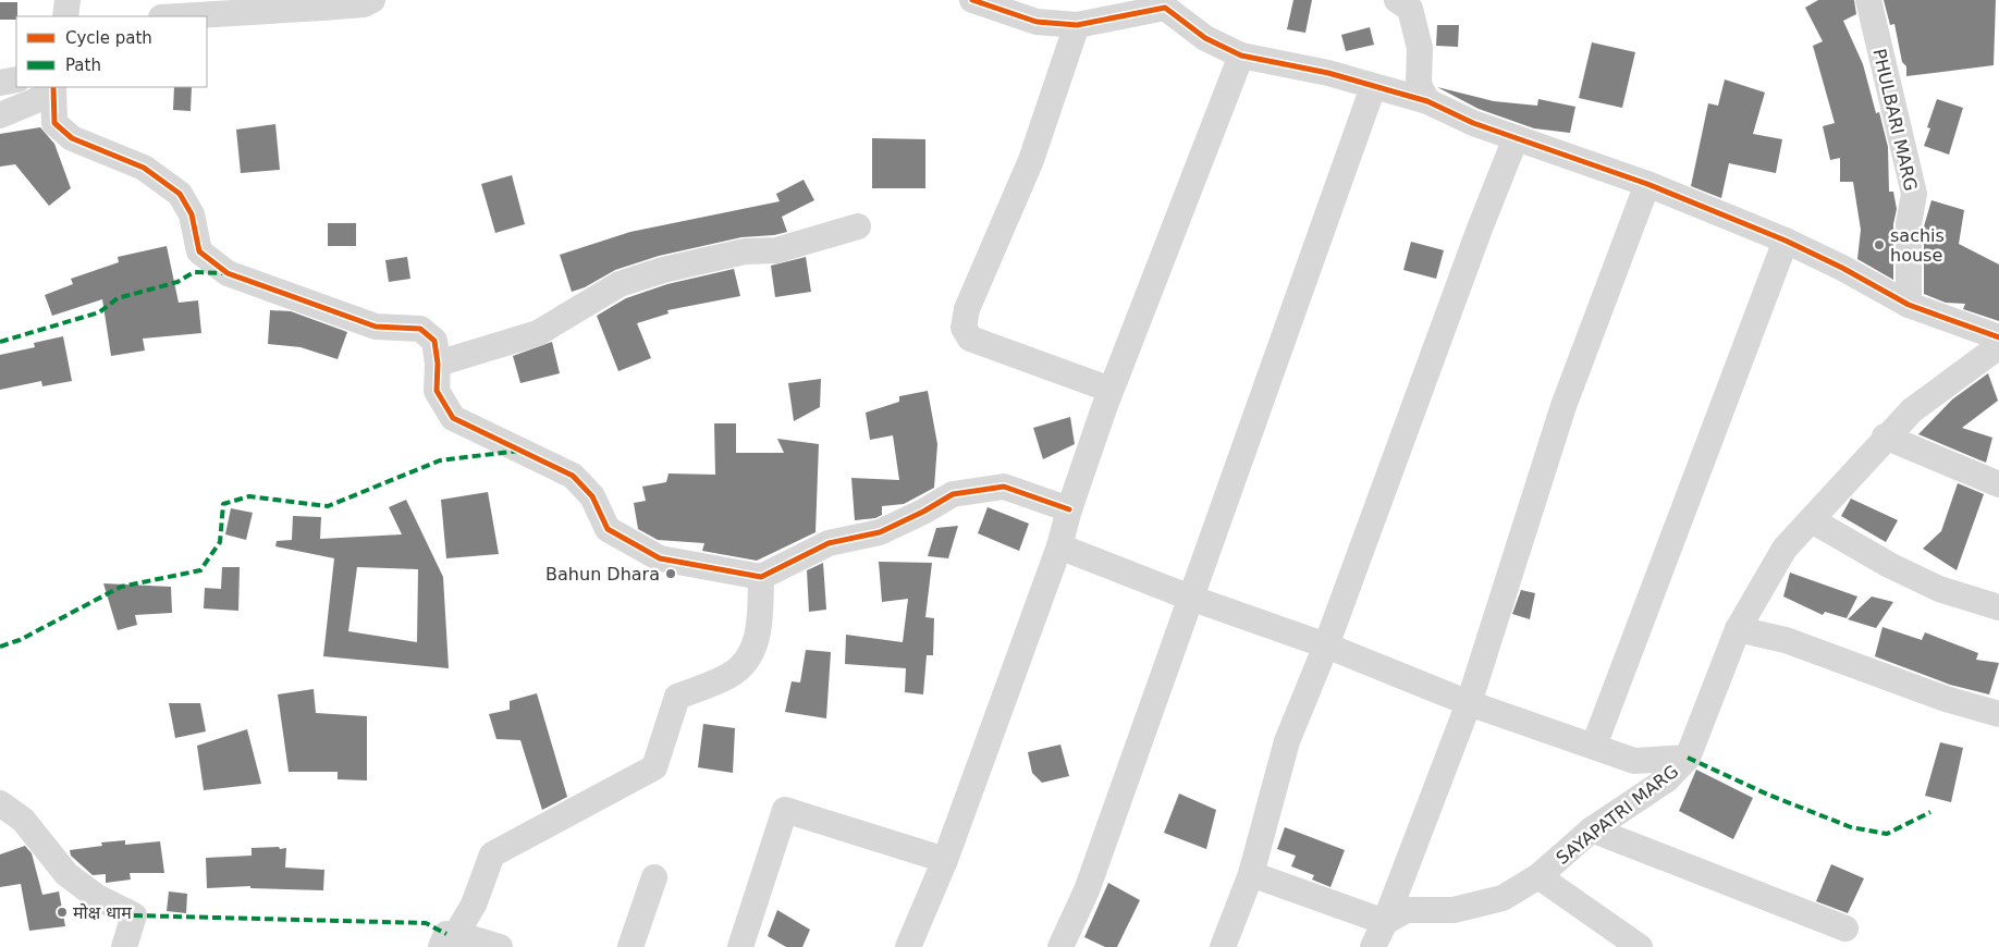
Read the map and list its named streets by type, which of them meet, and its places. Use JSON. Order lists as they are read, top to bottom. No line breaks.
{"streets":{"street":["PHULBARI MARG","SAYAPATRI MARG"]},"places":["sachis house","Bahun Dhara","मोक्ष धाम"],"legend":["Cycle path","Path"]}
